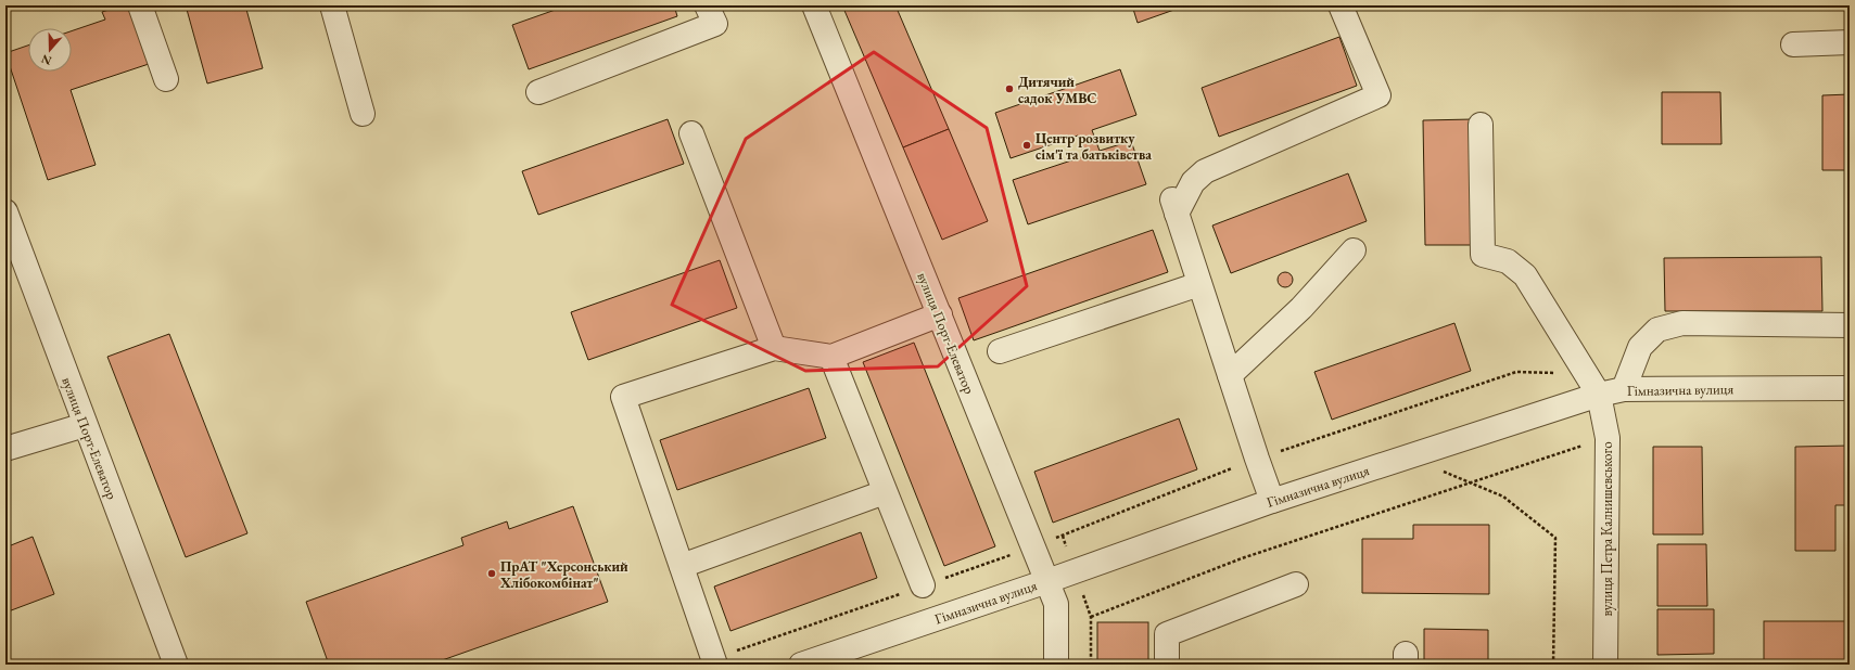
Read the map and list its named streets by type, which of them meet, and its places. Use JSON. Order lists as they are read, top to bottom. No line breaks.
{"streets":{"street":["вулиця Порт-Елеватор","Гімназична вулиця","вулиця Петра Калнишевського"]},"crossings":[["вулиця Порт-Елеватор","Гімназична вулиця"],["Гімназична вулиця","вулиця Петра Калнишевського"]],"places":["Дитячий садок УМВС","Центр розвитку сім'ї та батьківства","ПрАТ \"Херсонський Хлібокомбінат\""],"north":"bottom"}
